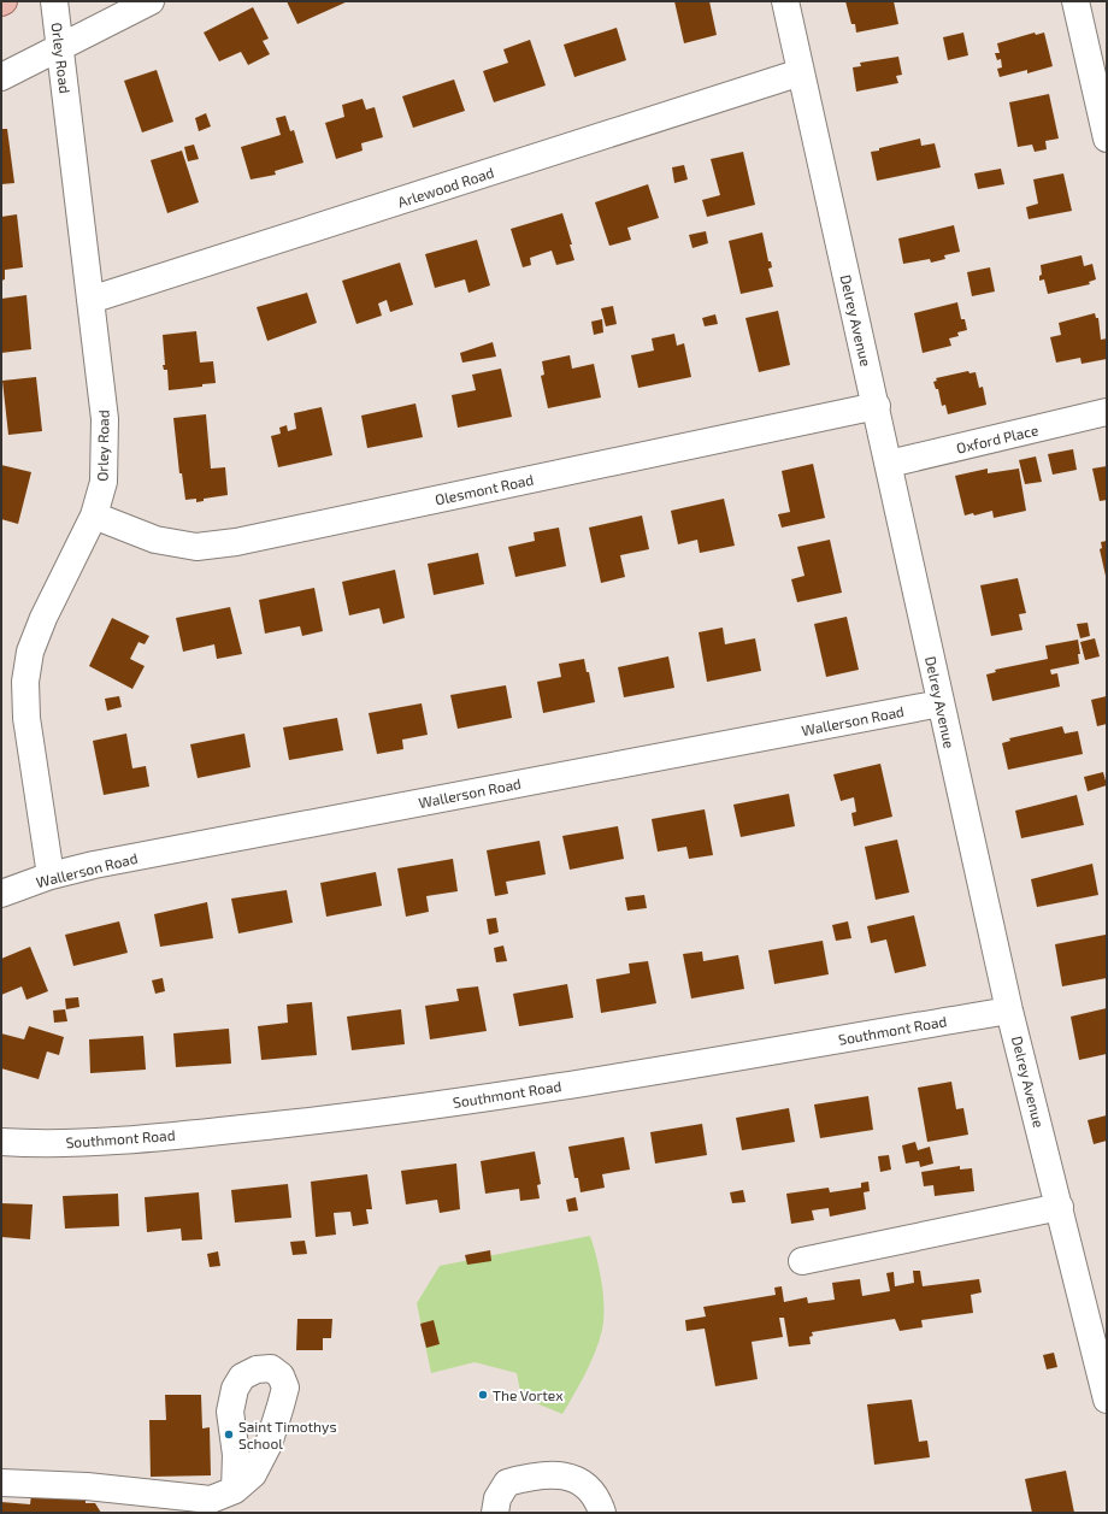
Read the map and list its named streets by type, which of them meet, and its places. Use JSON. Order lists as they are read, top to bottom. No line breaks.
{"streets":{"street":["Orley Road","Arlewood Road","Delrey Avenue","Oxford Place","Olesmont Road","Wallerson Road","Southmont Road"]},"crossings":[["Orley Road","Arlewood Road"],["Orley Road","Olesmont Road"],["Orley Road","Wallerson Road"],["Arlewood Road","Delrey Avenue"],["Delrey Avenue","Oxford Place"],["Delrey Avenue","Olesmont Road"],["Delrey Avenue","Wallerson Road"],["Delrey Avenue","Southmont Road"]],"places":["The Vortex","Saint Timothys School"]}
